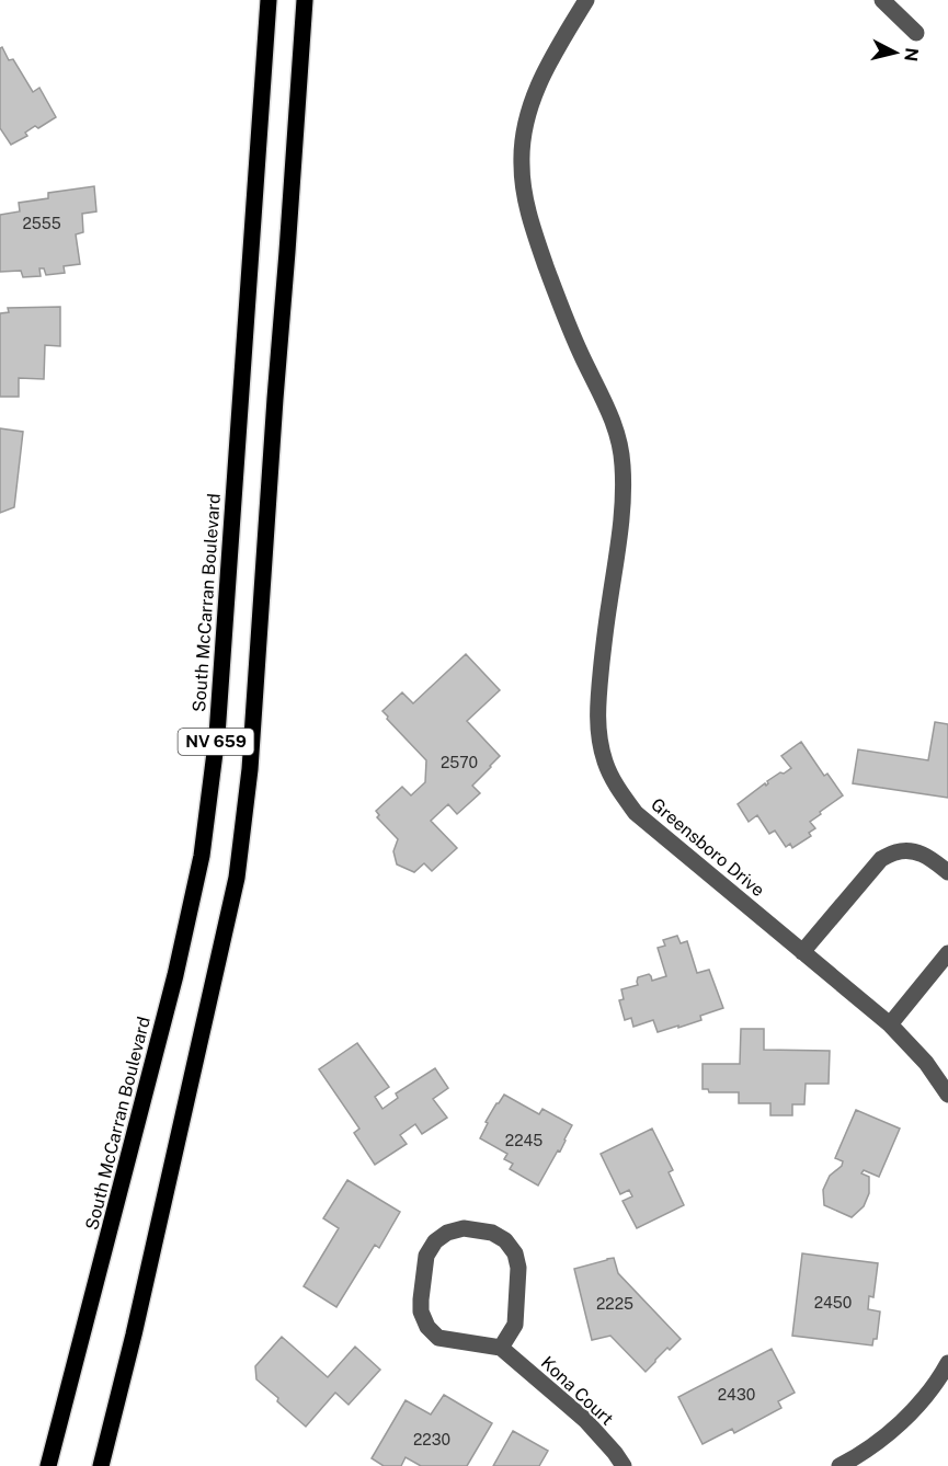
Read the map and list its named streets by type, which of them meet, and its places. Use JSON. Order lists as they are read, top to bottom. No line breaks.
{"streets":{"main road":["South McCarran Boulevard","NV 659"],"street":["Greensboro Drive","Kona Court"]},"house_numbers":["2555","2570","2245","2450","2225","2430","2230"],"north":"right"}
